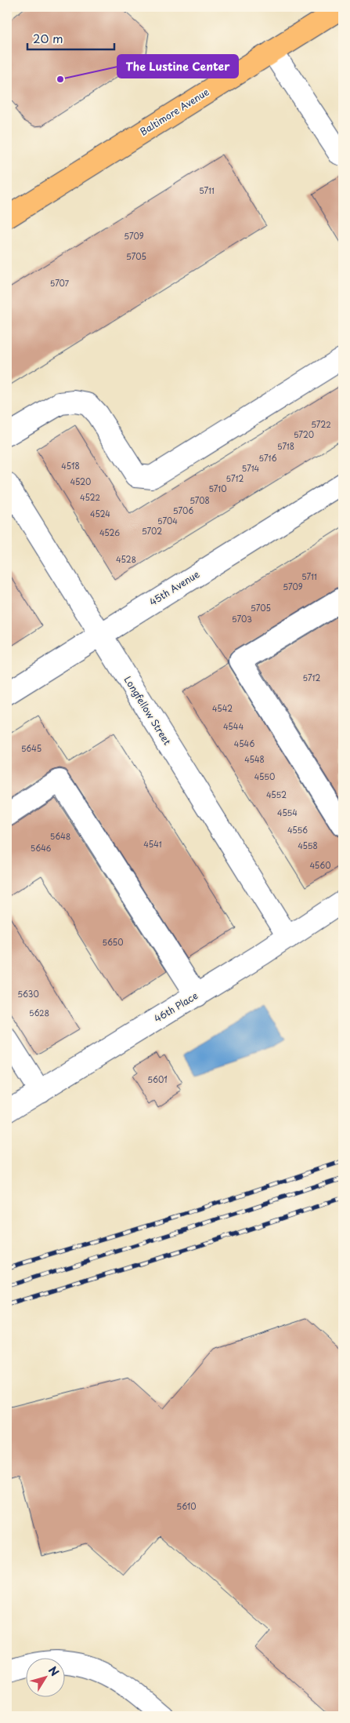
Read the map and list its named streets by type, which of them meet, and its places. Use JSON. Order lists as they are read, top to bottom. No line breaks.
{"streets":{"main road":["Baltimore Avenue"],"street":["45th Avenue","Longfellow Street","46th Place"]},"crossings":[["45th Avenue","Longfellow Street"],["Longfellow Street","46th Place"]],"places":["The Lustine Center"],"house_numbers":["5711","5709","5705","5707","5722","5720","5718","5716","4518","5714","5712","4520","5710","4522","5708","5706","4524","5704","5702","4526","4528","5711","5709","5705","5703","5712","4542","4544","4546","5645","4548","4550","4552","4554","4556","5648","4541","4558","5646","4560","5650","5630","5628","5601","5610"],"scale_bar":"20 m","north":"top right"}
